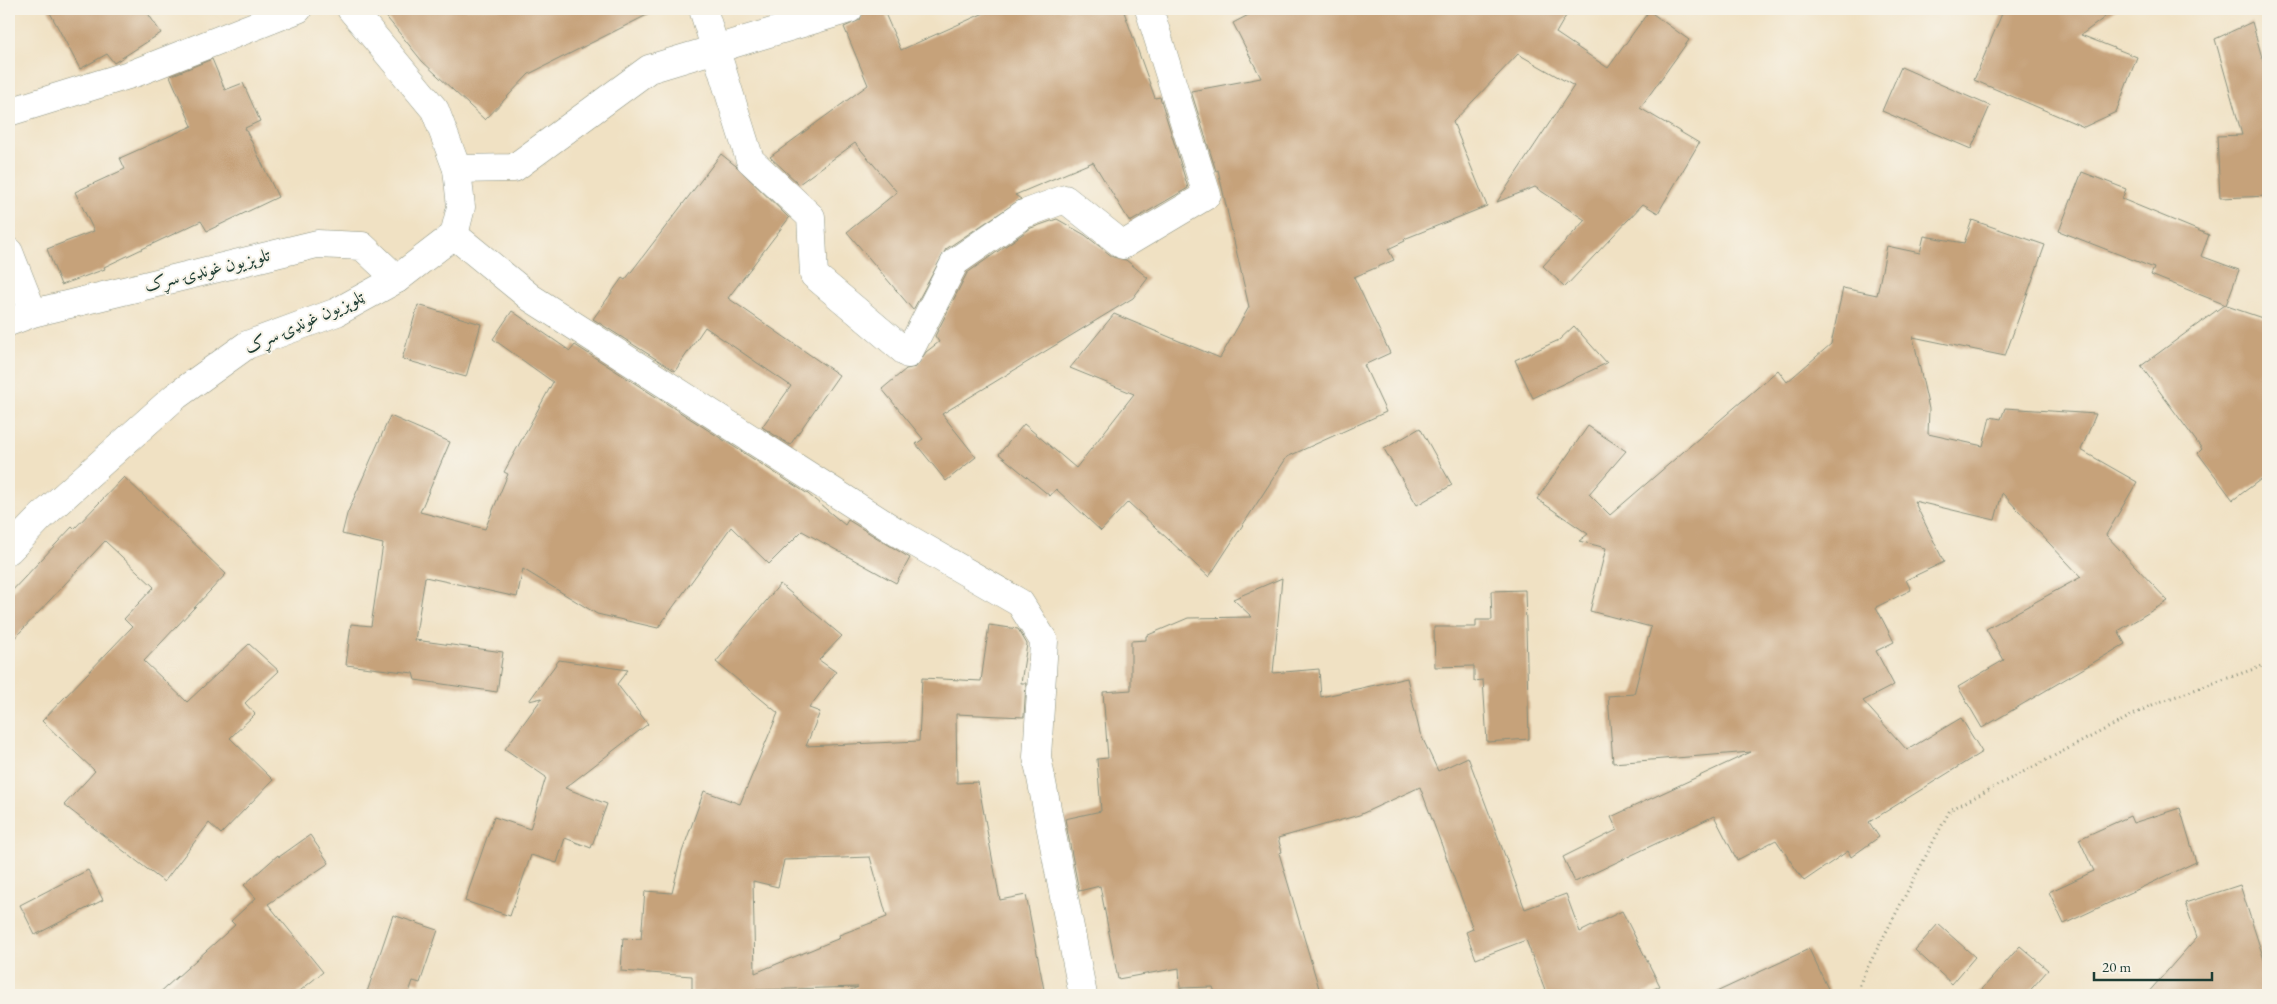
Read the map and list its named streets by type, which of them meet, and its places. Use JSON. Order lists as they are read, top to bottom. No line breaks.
{"streets":{"street":["تلوېزيون غونډۍ سړک","ټلوېزيون غونډۍ سړک"]},"crossings":[["تلوېزيون غونډۍ سړک","ټلوېزيون غونډۍ سړک"]],"scale_bar":"20 m"}
